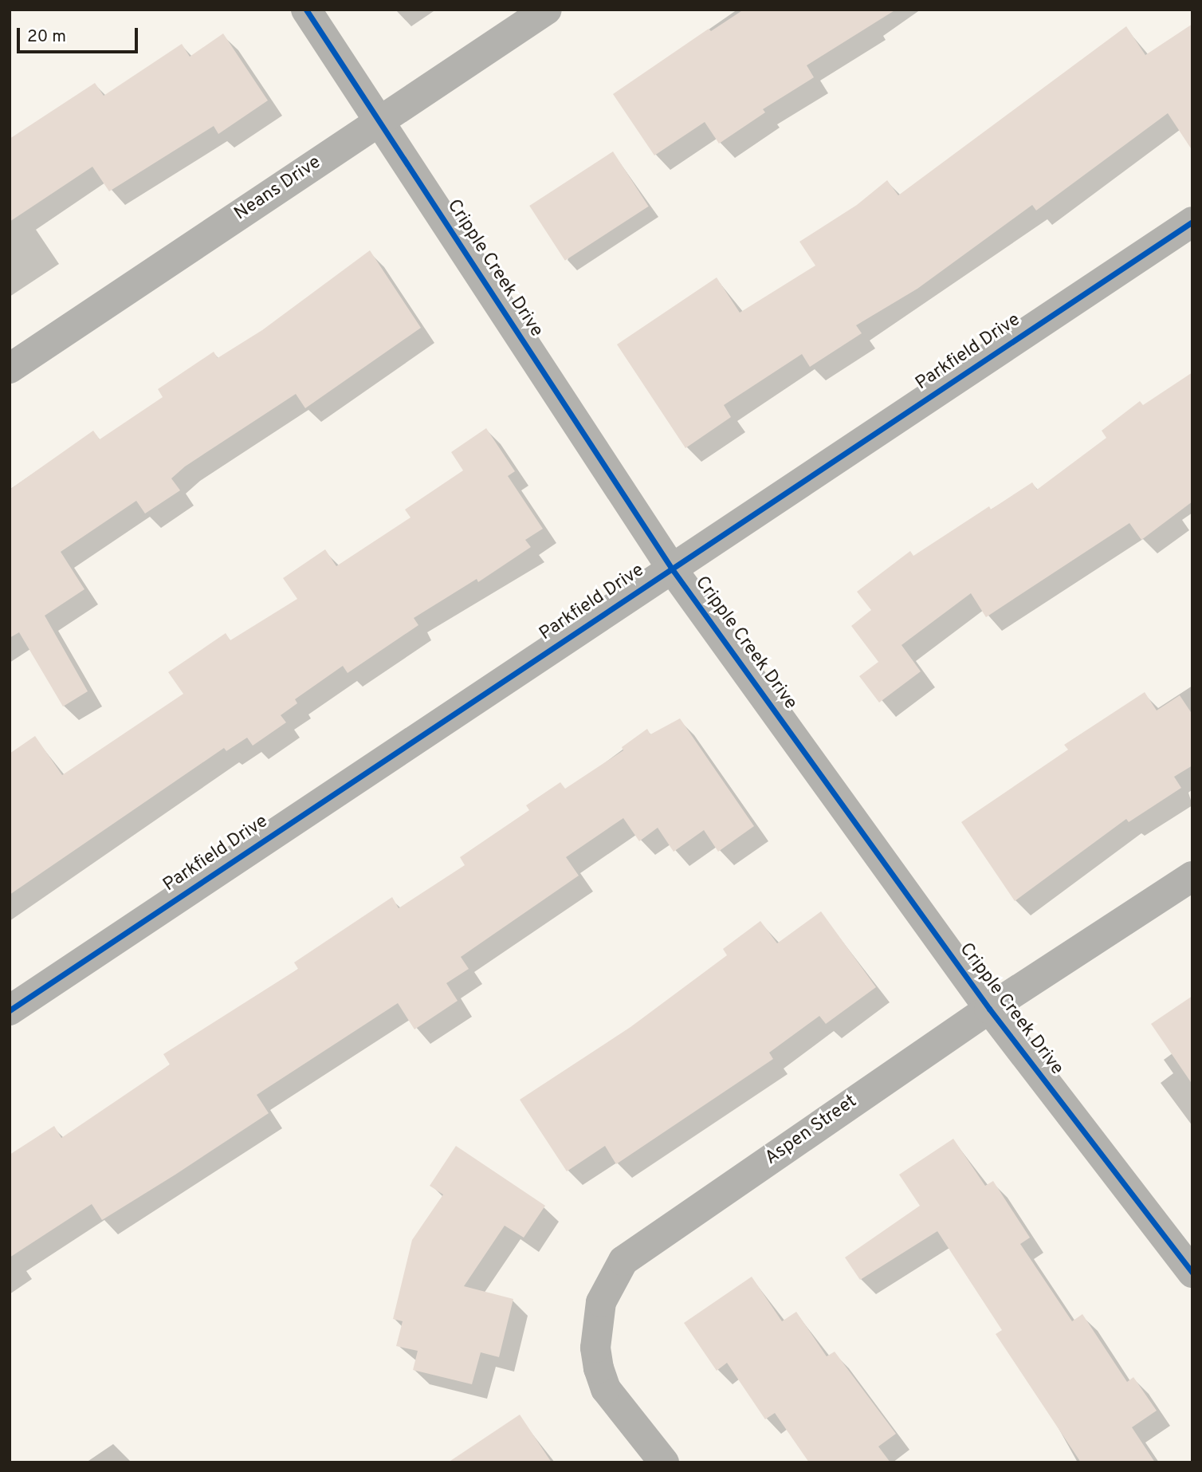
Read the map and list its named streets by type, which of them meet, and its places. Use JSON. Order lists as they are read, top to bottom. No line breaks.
{"streets":{"street":["Neans Drive","Cripple Creek Drive","Parkfield Drive","Aspen Street"]},"crossings":[["Neans Drive","Cripple Creek Drive"],["Cripple Creek Drive","Parkfield Drive"],["Cripple Creek Drive","Aspen Street"]],"scale_bar":"20 m"}
